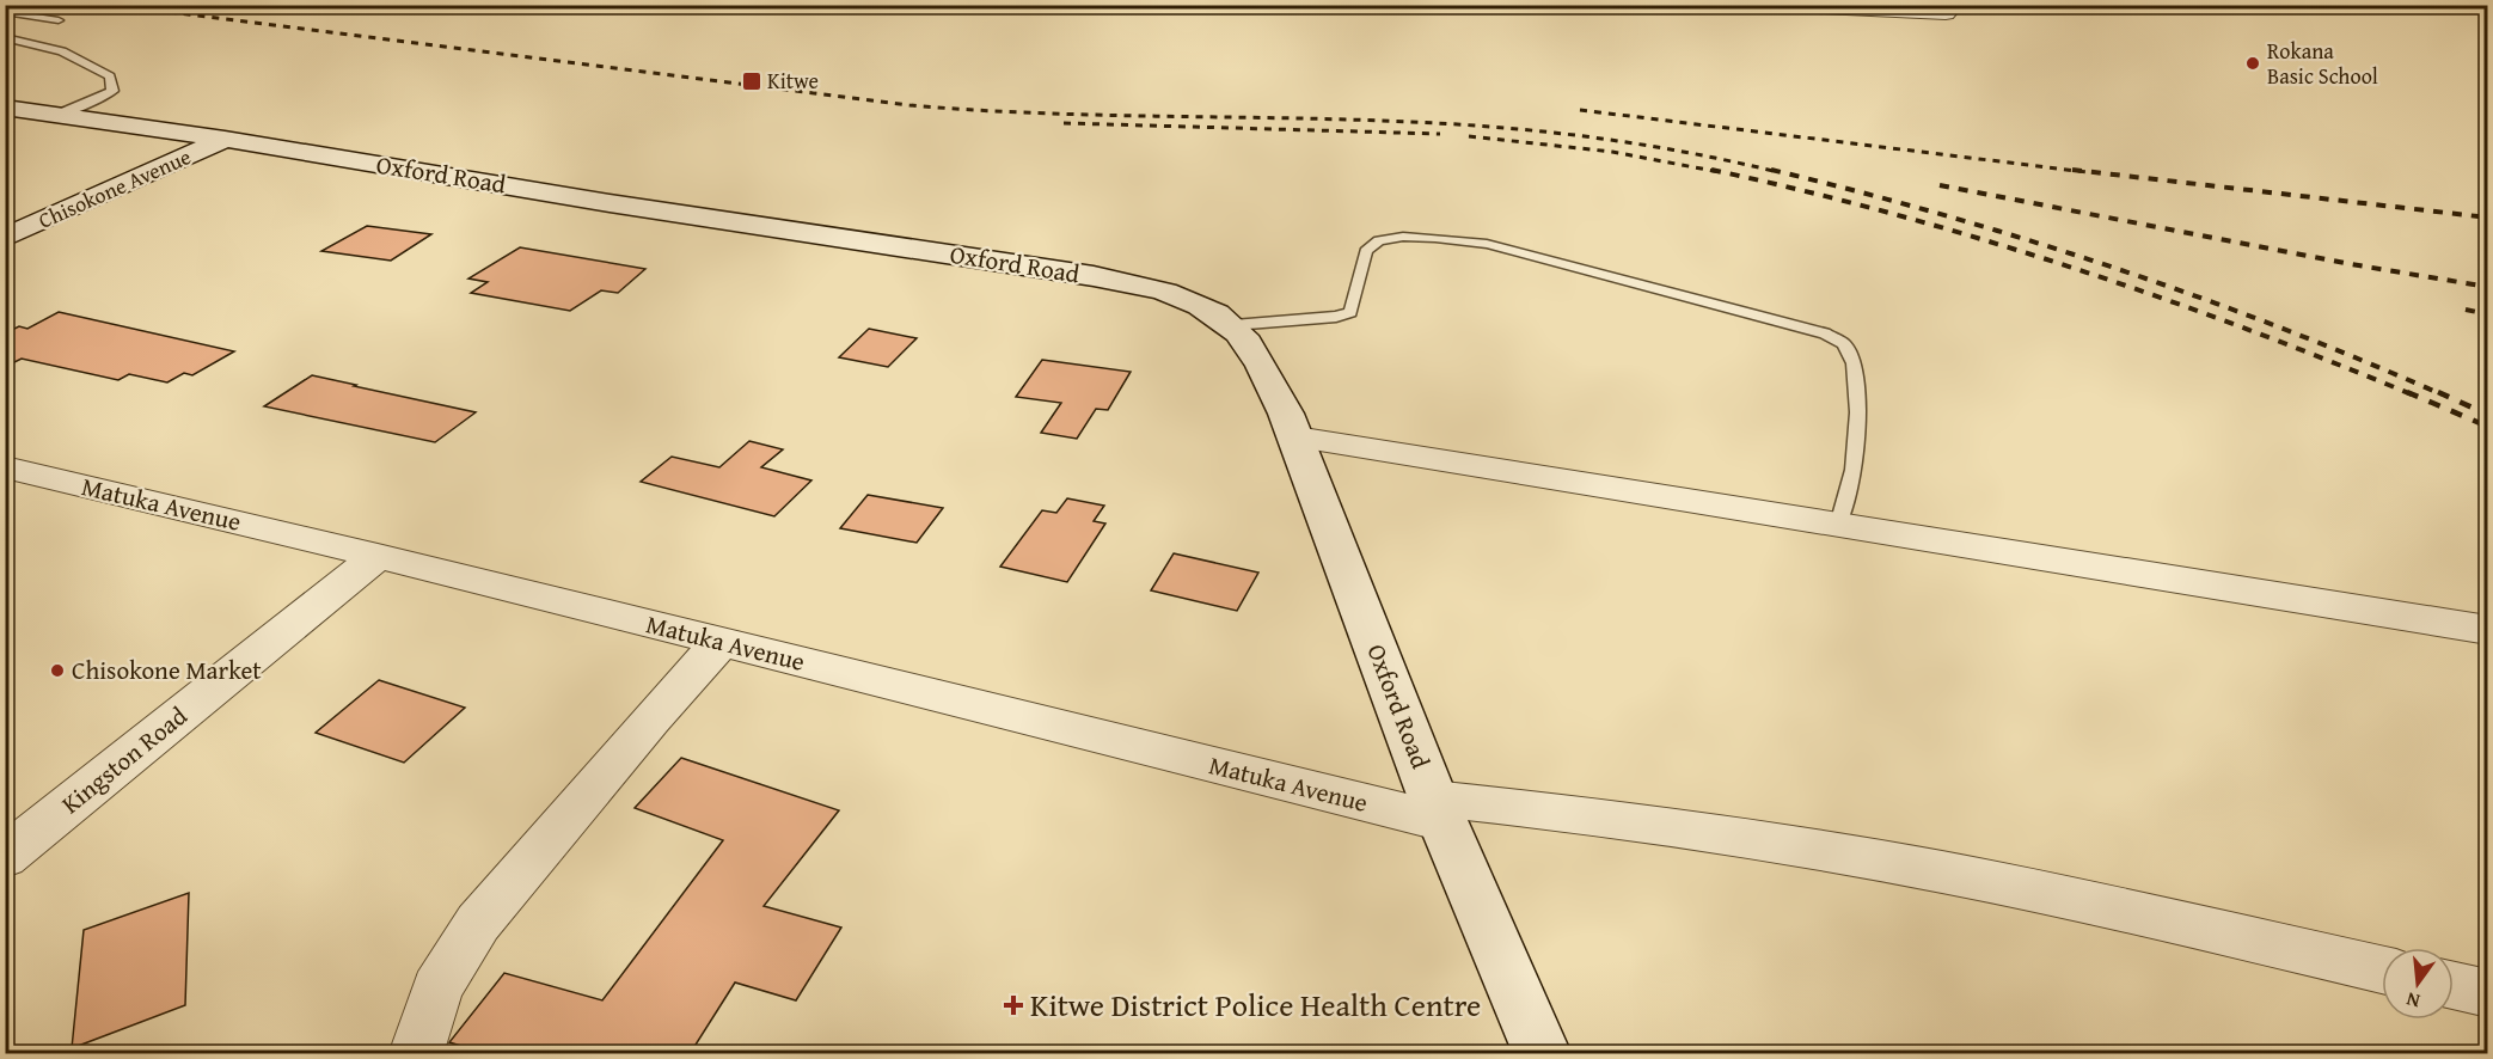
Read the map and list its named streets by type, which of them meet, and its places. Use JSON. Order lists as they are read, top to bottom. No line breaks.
{"streets":{"main road":["Oxford Road","Chisokone Avenue"],"street":["Matuka Avenue","Kingston Road"]},"crossings":[["Oxford Road","Chisokone Avenue"],["Oxford Road","Matuka Avenue"],["Matuka Avenue","Kingston Road"]],"places":{"other":["Rokana Basic School","Chisokone Market"],"transit":["Kitwe"],"health":["Kitwe District Police Health Centre"]},"north":"bottom"}
